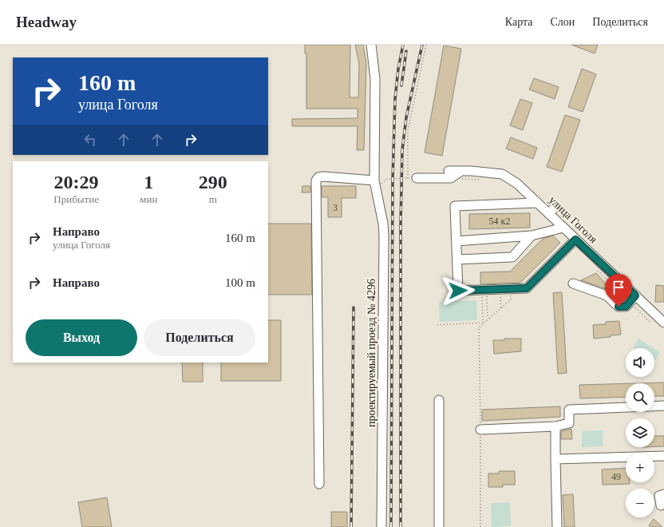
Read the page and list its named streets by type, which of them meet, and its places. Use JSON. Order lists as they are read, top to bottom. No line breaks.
{"streets":{"street":["улица Гоголя","проектируемый проезд № 4296"]},"house_numbers":["3","54 к2","49"],"page":{"header":"Headway","nav":["Карта","Слои","Поделиться"],"turn":["160 m","улица Гоголя"],"eta":["20:29","Прибытие","1","мин","290","m"],"list":[{"name":"Направо","note":"улица Гоголя","value":"160 m"},{"name":"Направо","value":"100 m"}],"buttons":["Выход","Поделиться"],"map_buttons":["+","−"]}}
